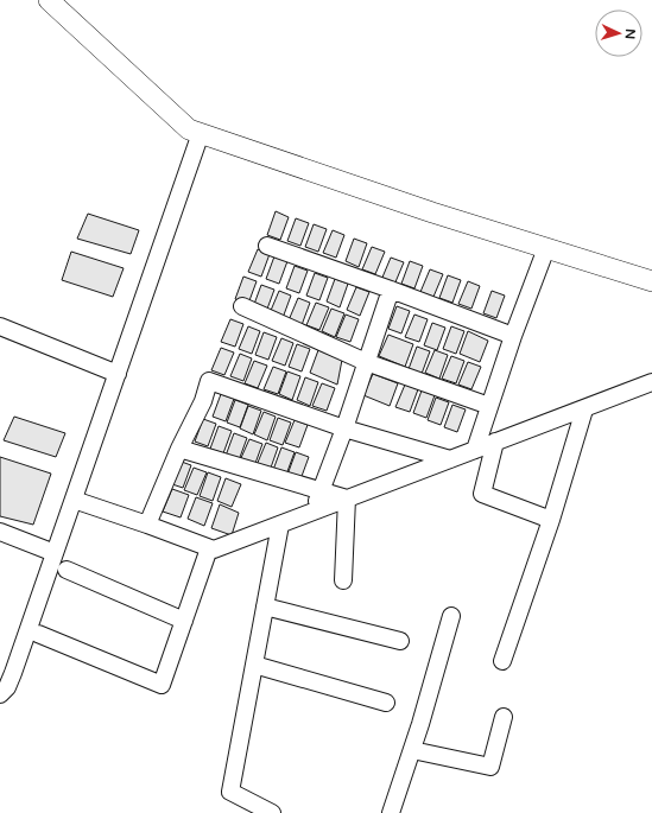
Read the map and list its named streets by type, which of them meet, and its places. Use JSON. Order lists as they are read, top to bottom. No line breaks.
{"north":"right"}
